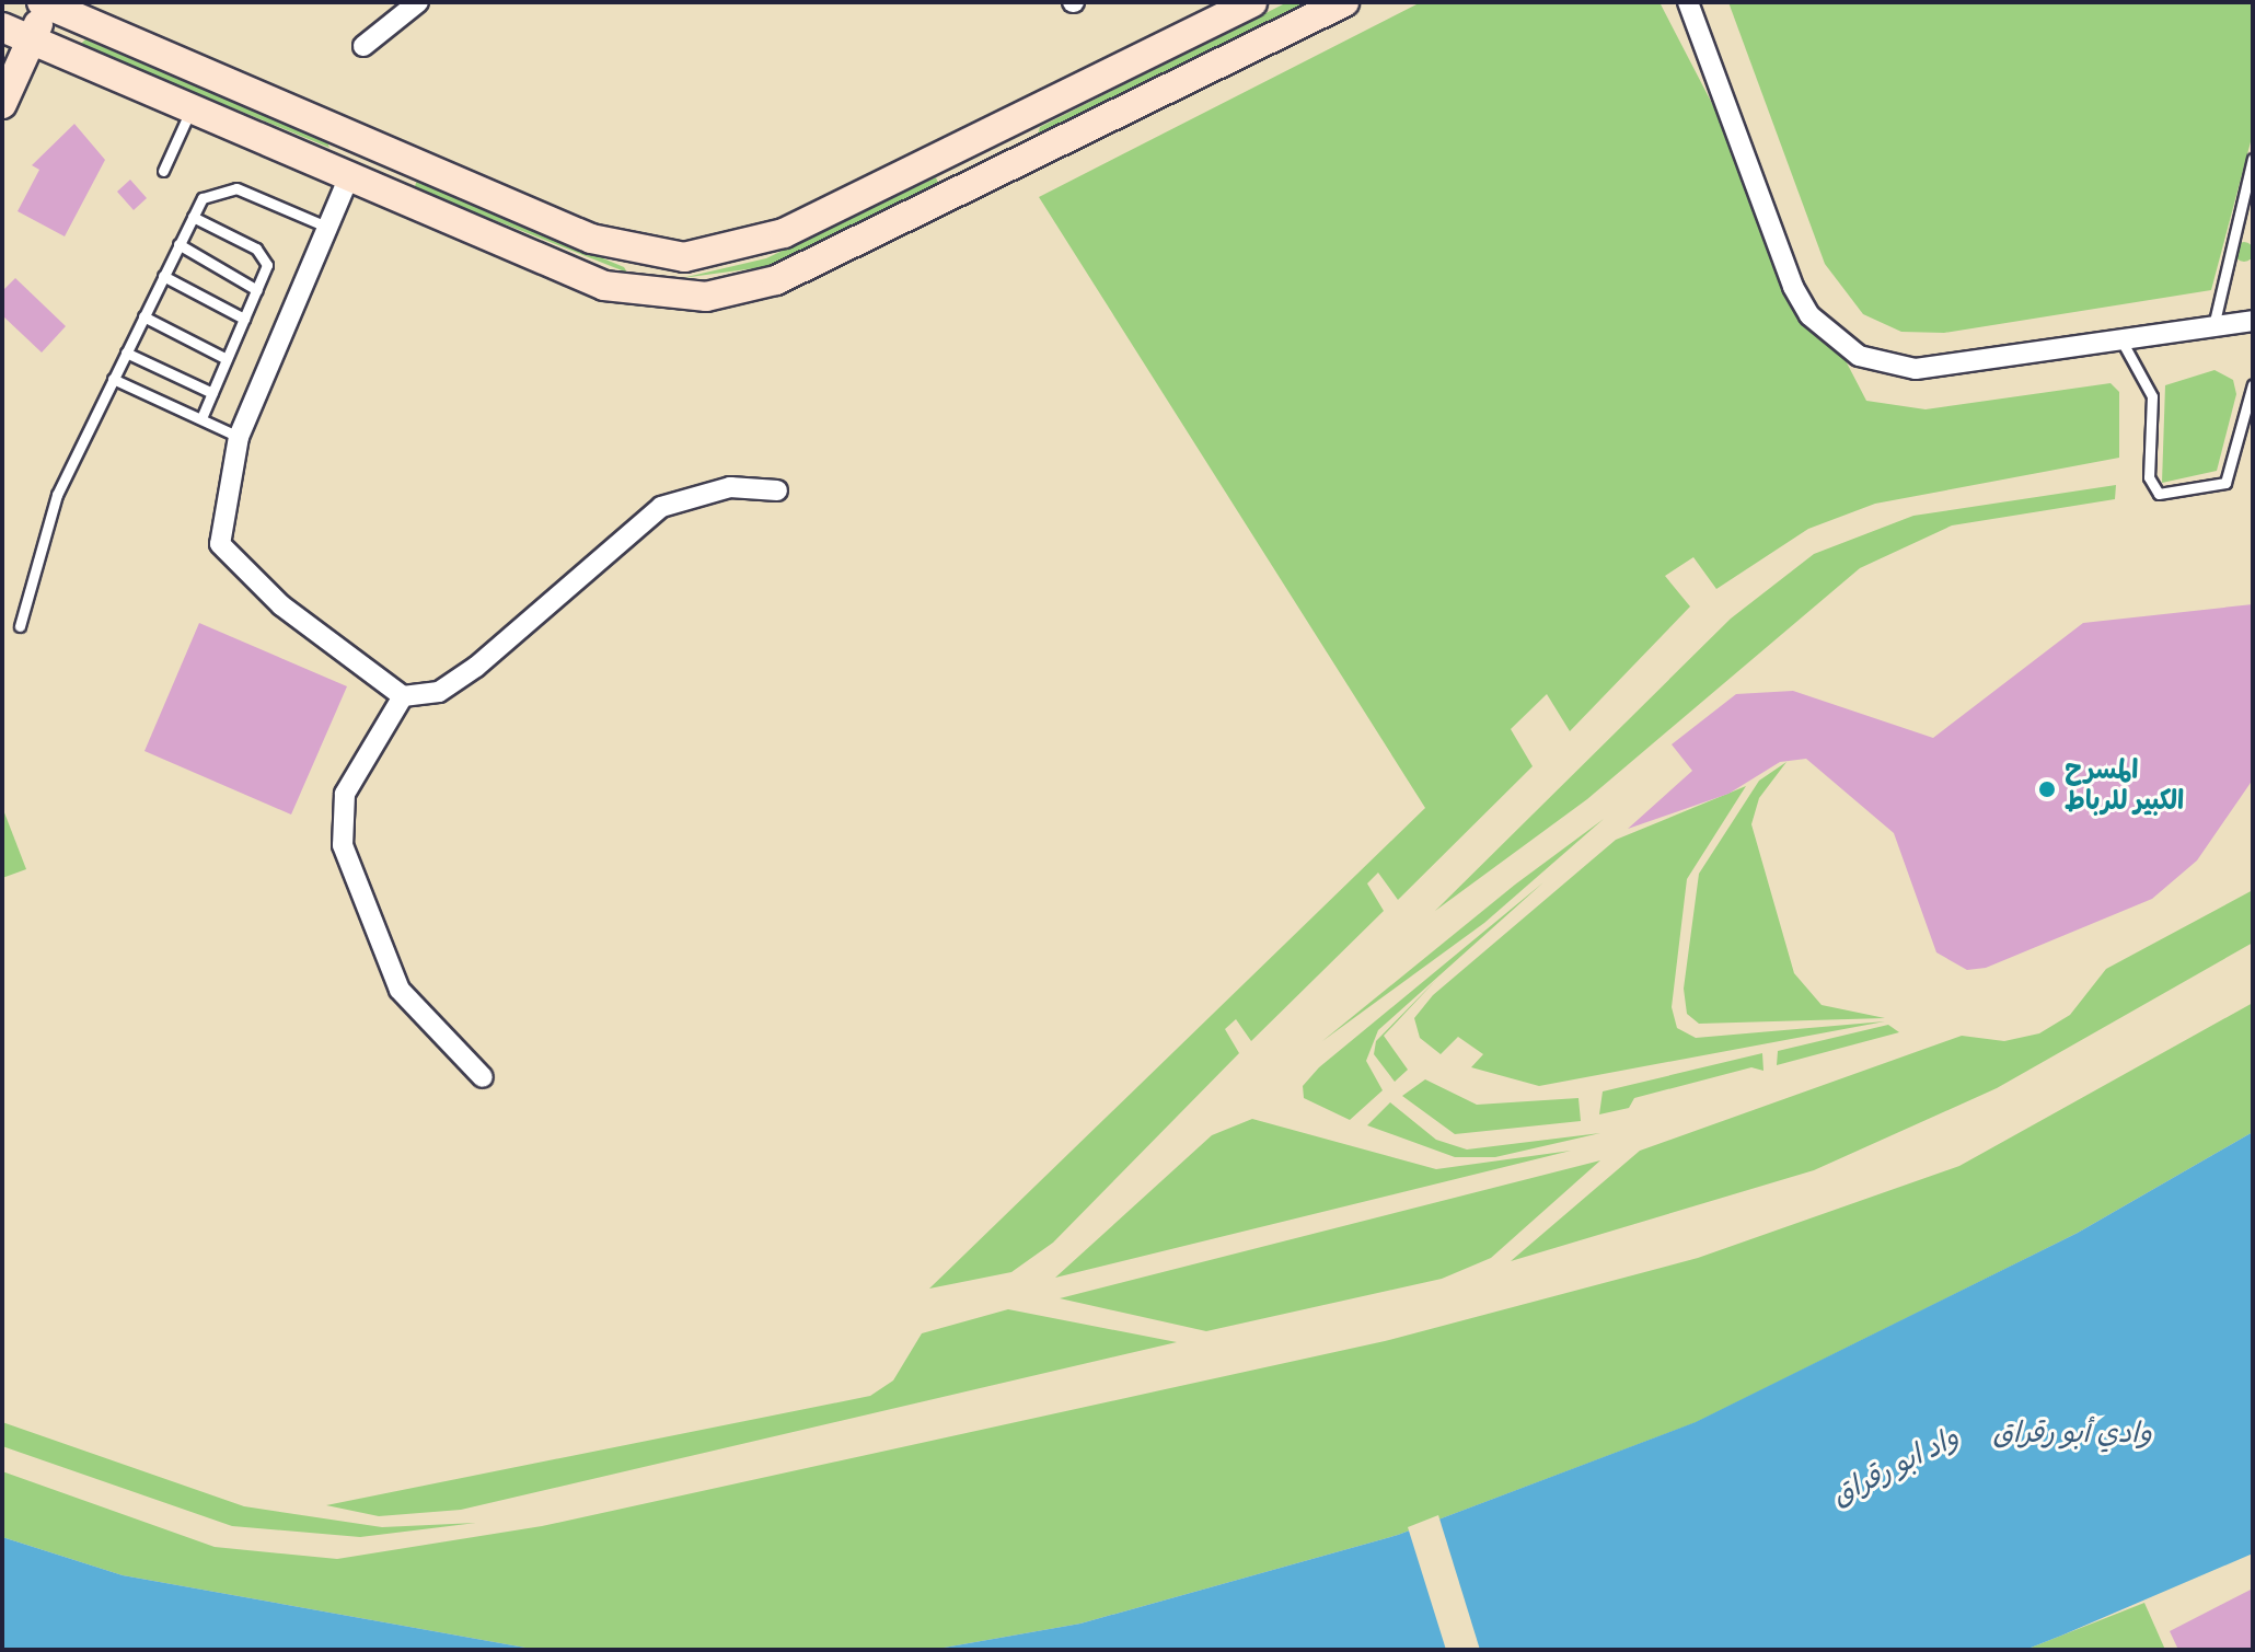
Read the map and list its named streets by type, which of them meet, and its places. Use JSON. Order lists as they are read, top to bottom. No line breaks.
{"water":["وادي أبو رقراق","واد ابو رقراق"],"places":["المسرح الكبير للرباط"]}
